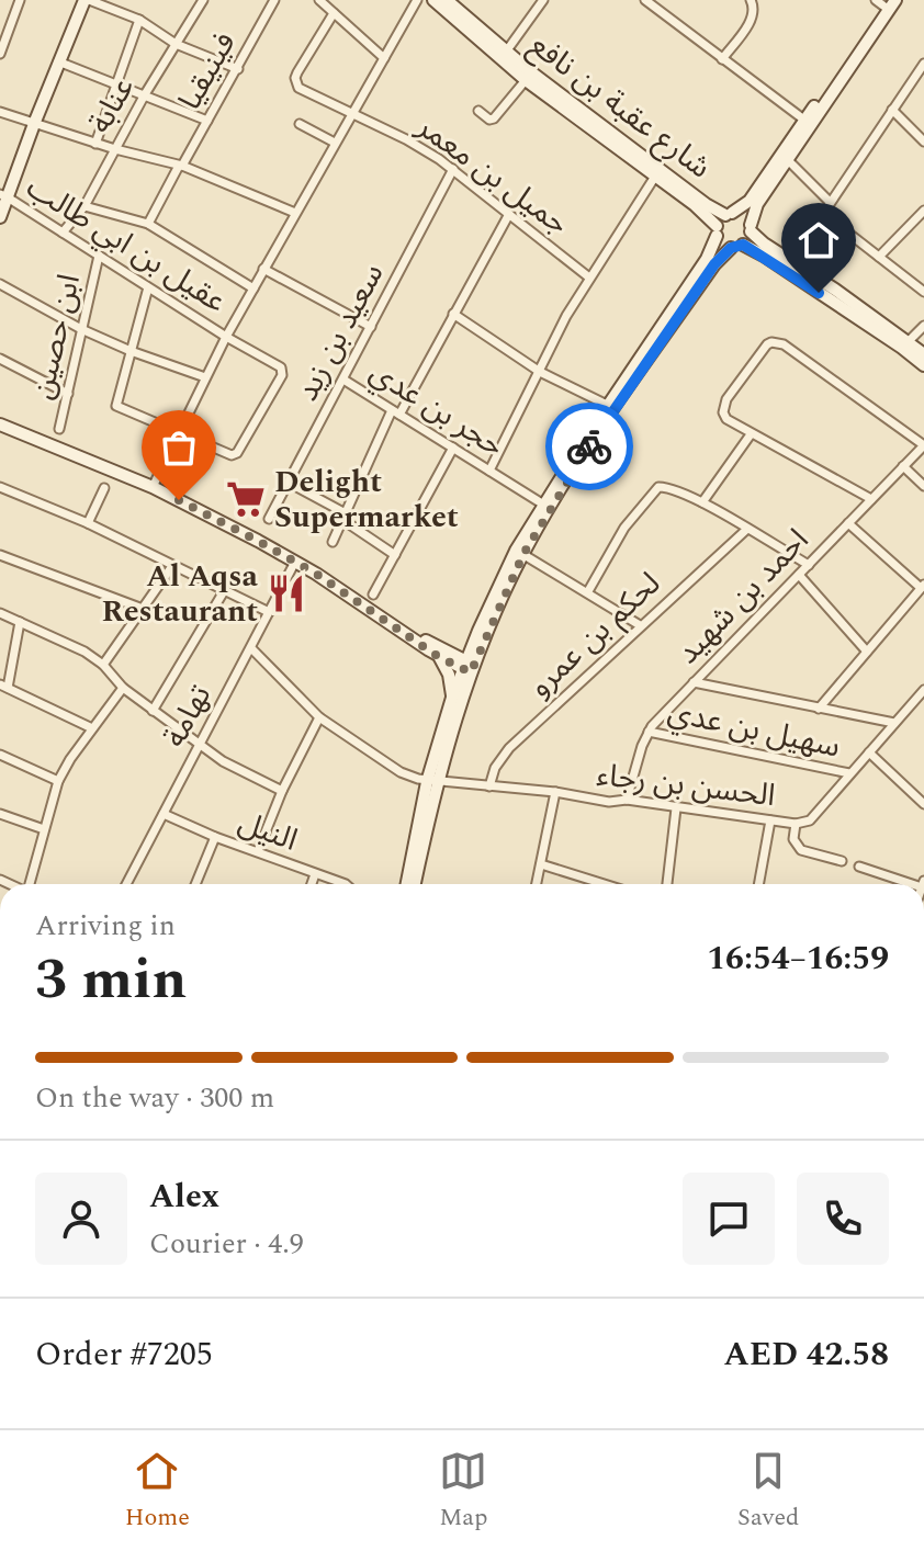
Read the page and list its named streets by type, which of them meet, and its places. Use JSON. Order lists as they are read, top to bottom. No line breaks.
{"streets":{"street":["فينيقيا","عنابة","شارع عقبة بن نافع","جميل بن معمر","عقيل بن ابي طالب","سعيد بن زيد","ابن حصين","حجر بن عدي","احمد بن شهيد","لحكم بن عمرو","تهامة","سهيل بن عدي","الحسن بن رجاء","النيل"]},"crossings":[["عنابة","عقيل بن ابي طالب"],["جميل بن معمر","سعيد بن زيد"],["عقيل بن ابي طالب","ابن حصين"],["سعيد بن زيد","حجر بن عدي"],["احمد بن شهيد","سهيل بن عدي"],["احمد بن شهيد","الحسن بن رجاء"],["لحكم بن عمرو","الحسن بن رجاء"],["تهامة","النيل"],["سهيل بن عدي","الحسن بن رجاء"]],"places":{"supermarket":["Delight Supermarket"],"restaurant":["Al Aqsa Restaurant"]},"page":{"heading":["3 min","Arriving in","16:54–16:59"],"panel":["Alex","Courier · 4.9","Order #7205","AED 42.58"],"bar":"On the way · 300 m","tabs":["Home","Map","Saved"]}}
